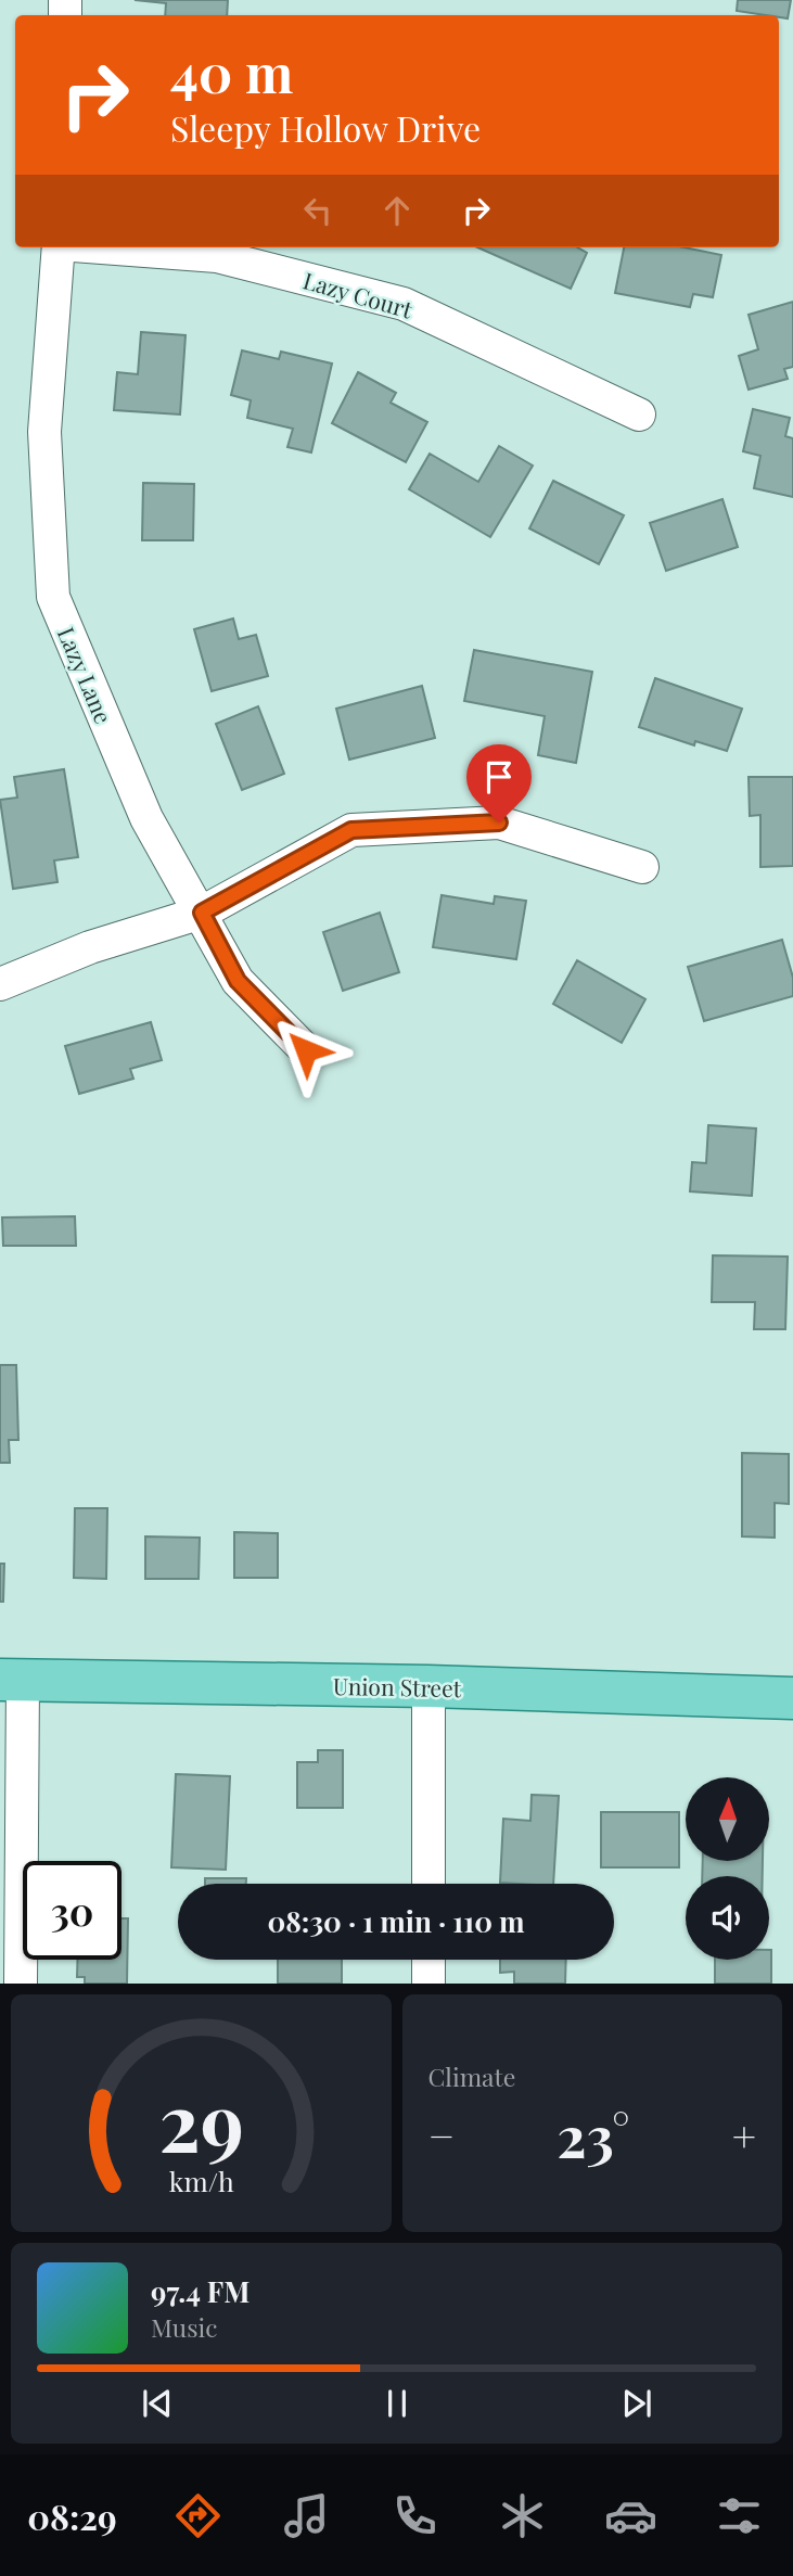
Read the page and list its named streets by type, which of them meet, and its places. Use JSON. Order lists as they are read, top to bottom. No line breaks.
{"streets":{"main road":["Union Street"],"street":["Lazy Court","Lazy Lane"]},"north":"top","page":{"turn":["40 m","Sleepy Hollow Drive"],"limit":"30","trip":"08:30 · 1 min · 110 m","tile":"Climate","heat":["−","23°","+"],"song":["97.4 FM","Music"],"tabs":"08:29","gauge":["29","km/h"]}}
